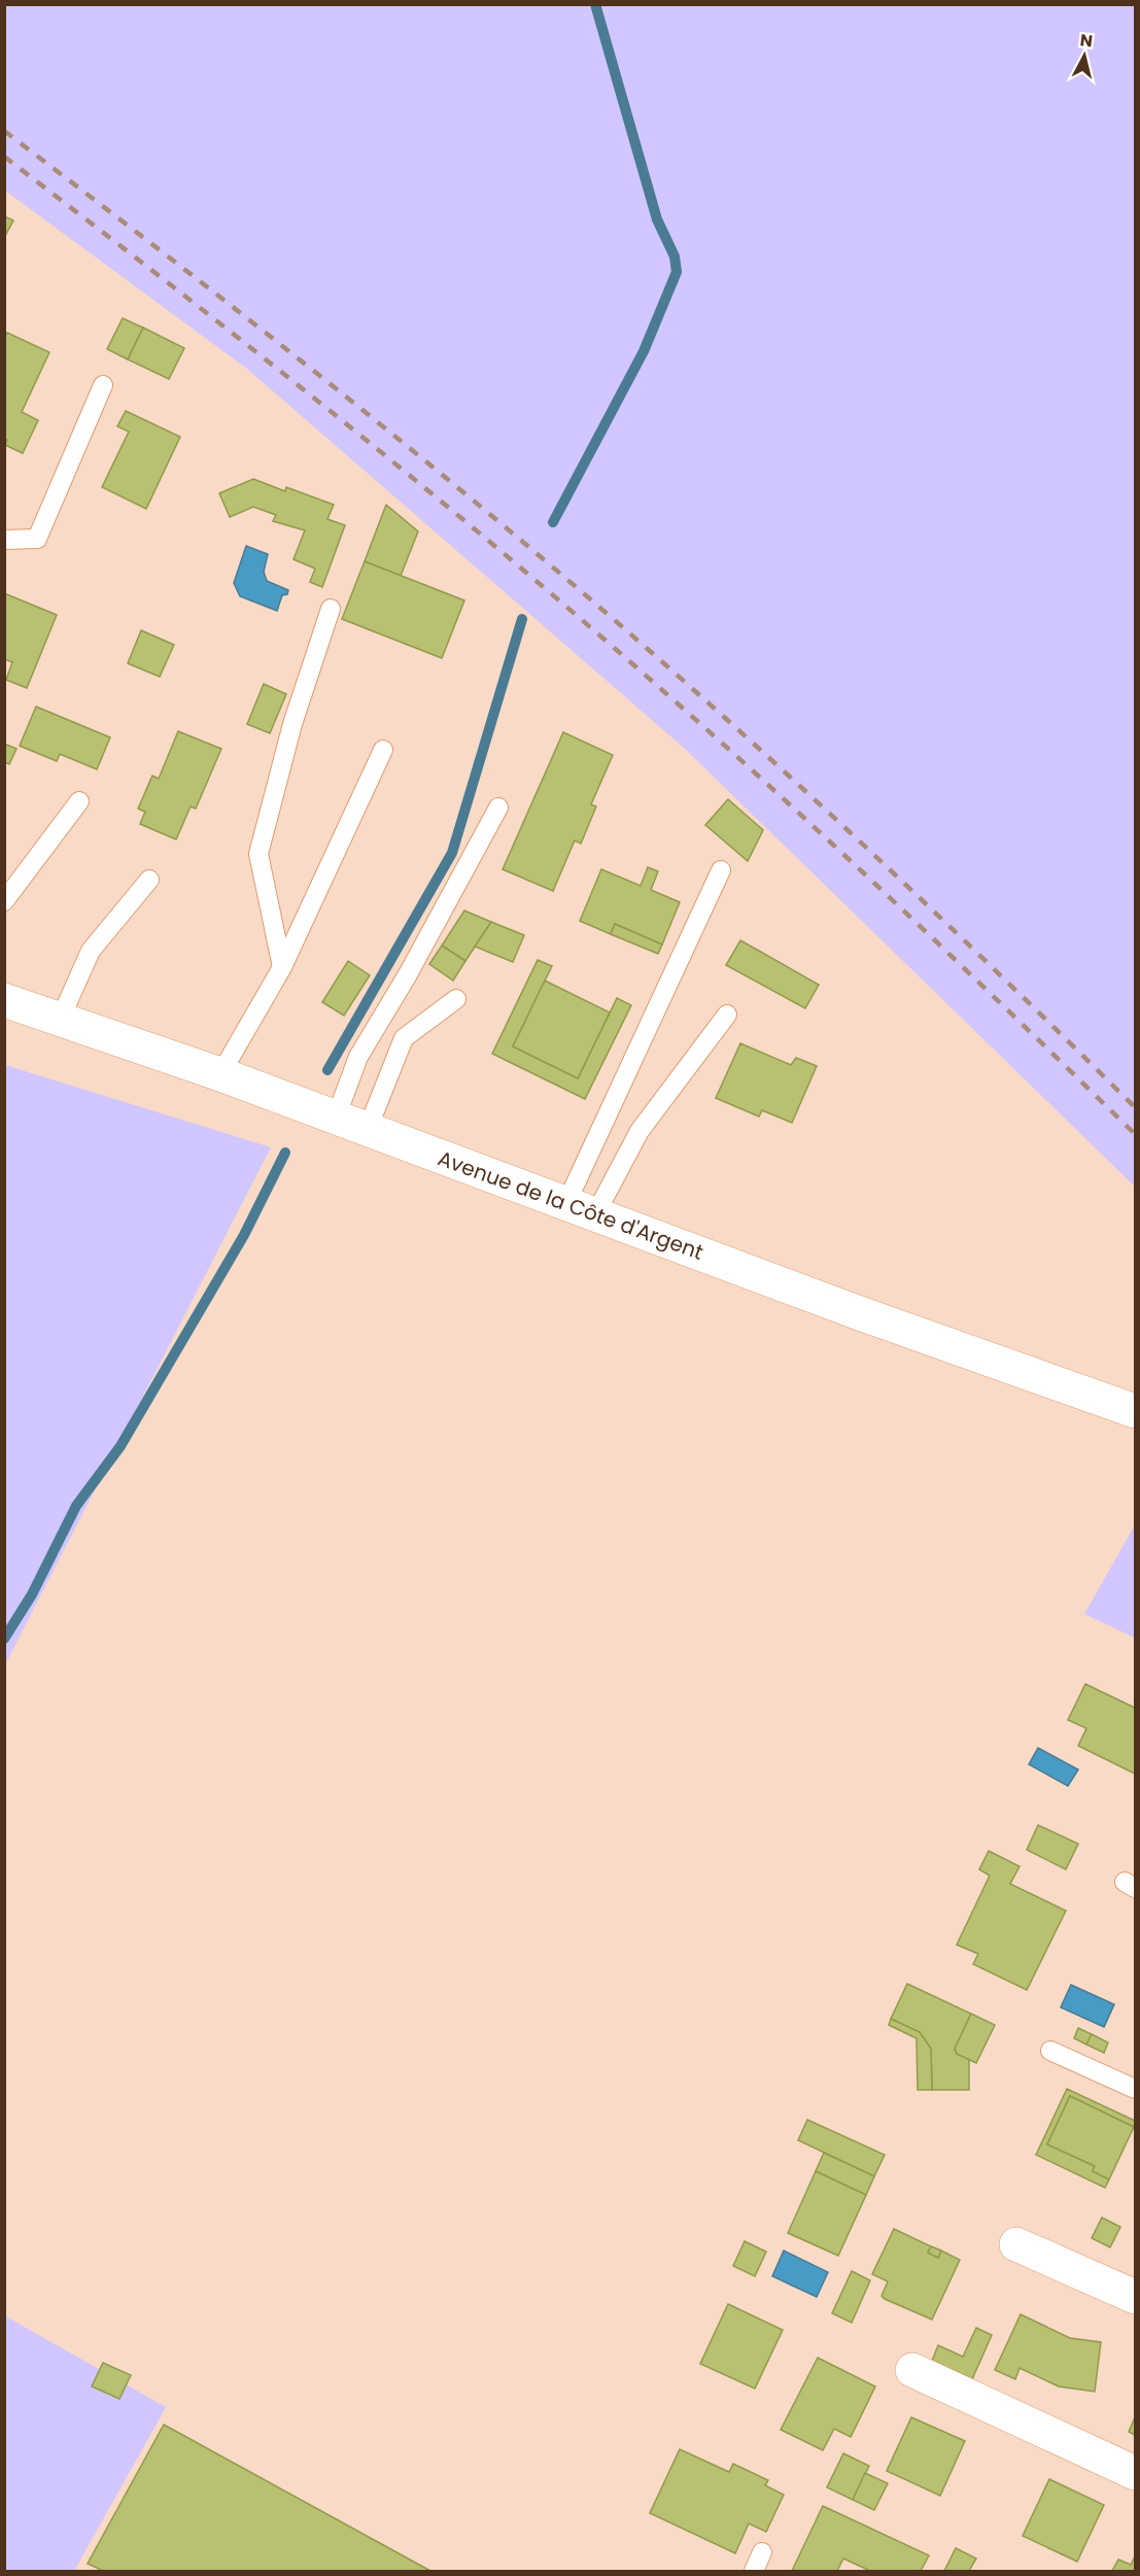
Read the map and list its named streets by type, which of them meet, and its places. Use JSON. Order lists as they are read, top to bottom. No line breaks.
{"streets":{"main road":["Avenue de la Côte d'Argent"]},"north":"top"}
